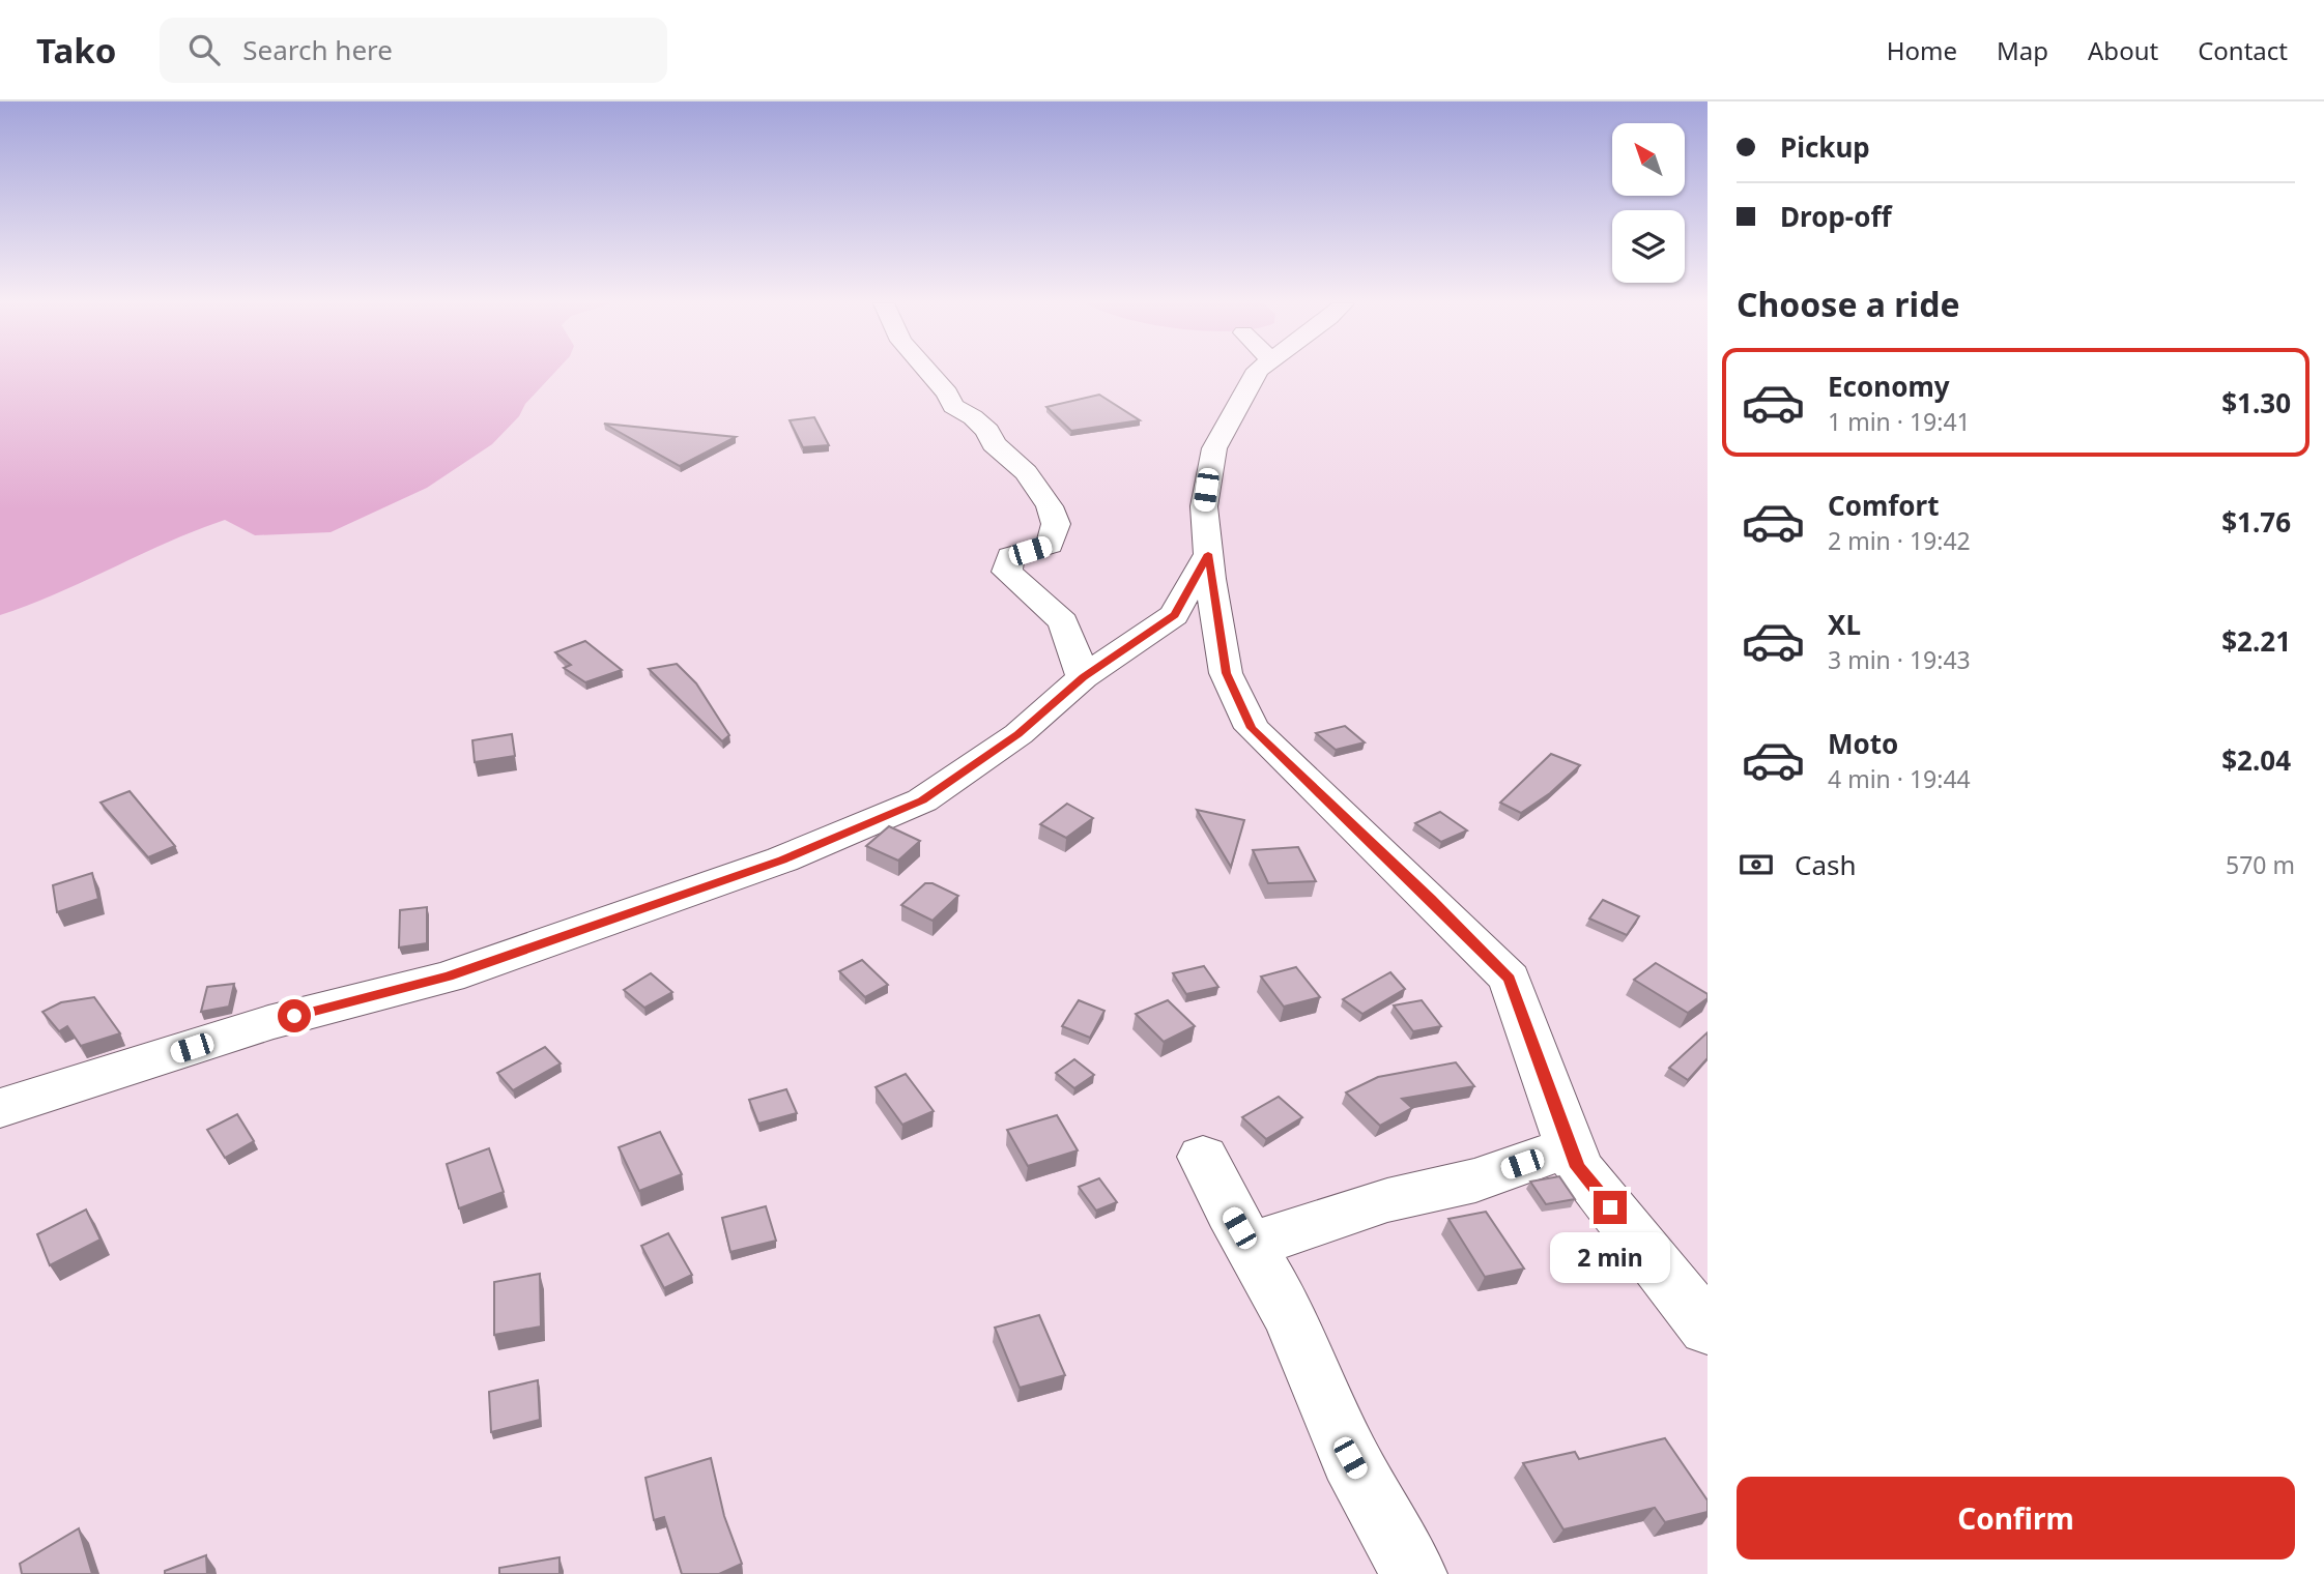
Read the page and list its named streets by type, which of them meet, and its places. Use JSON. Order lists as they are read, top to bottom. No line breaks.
{"north":"top left","page":{"header":"Tako","search":"Search here","nav":["Home","Map","About","Contact"],"banner":["Pickup","Drop-off"],"heading":"Choose a ride","list":[{"name":"Economy","note":"1 min · 19:41","value":"$1.30"},{"name":"Comfort","note":"2 min · 19:42","value":"$1.76"},{"name":"XL","note":"3 min · 19:43","value":"$2.21"},{"name":"Moto","note":"4 min · 19:44","value":"$2.04"}],"pay":["Cash","570 m"],"bubble":"2 min","buttons":"Confirm"}}
